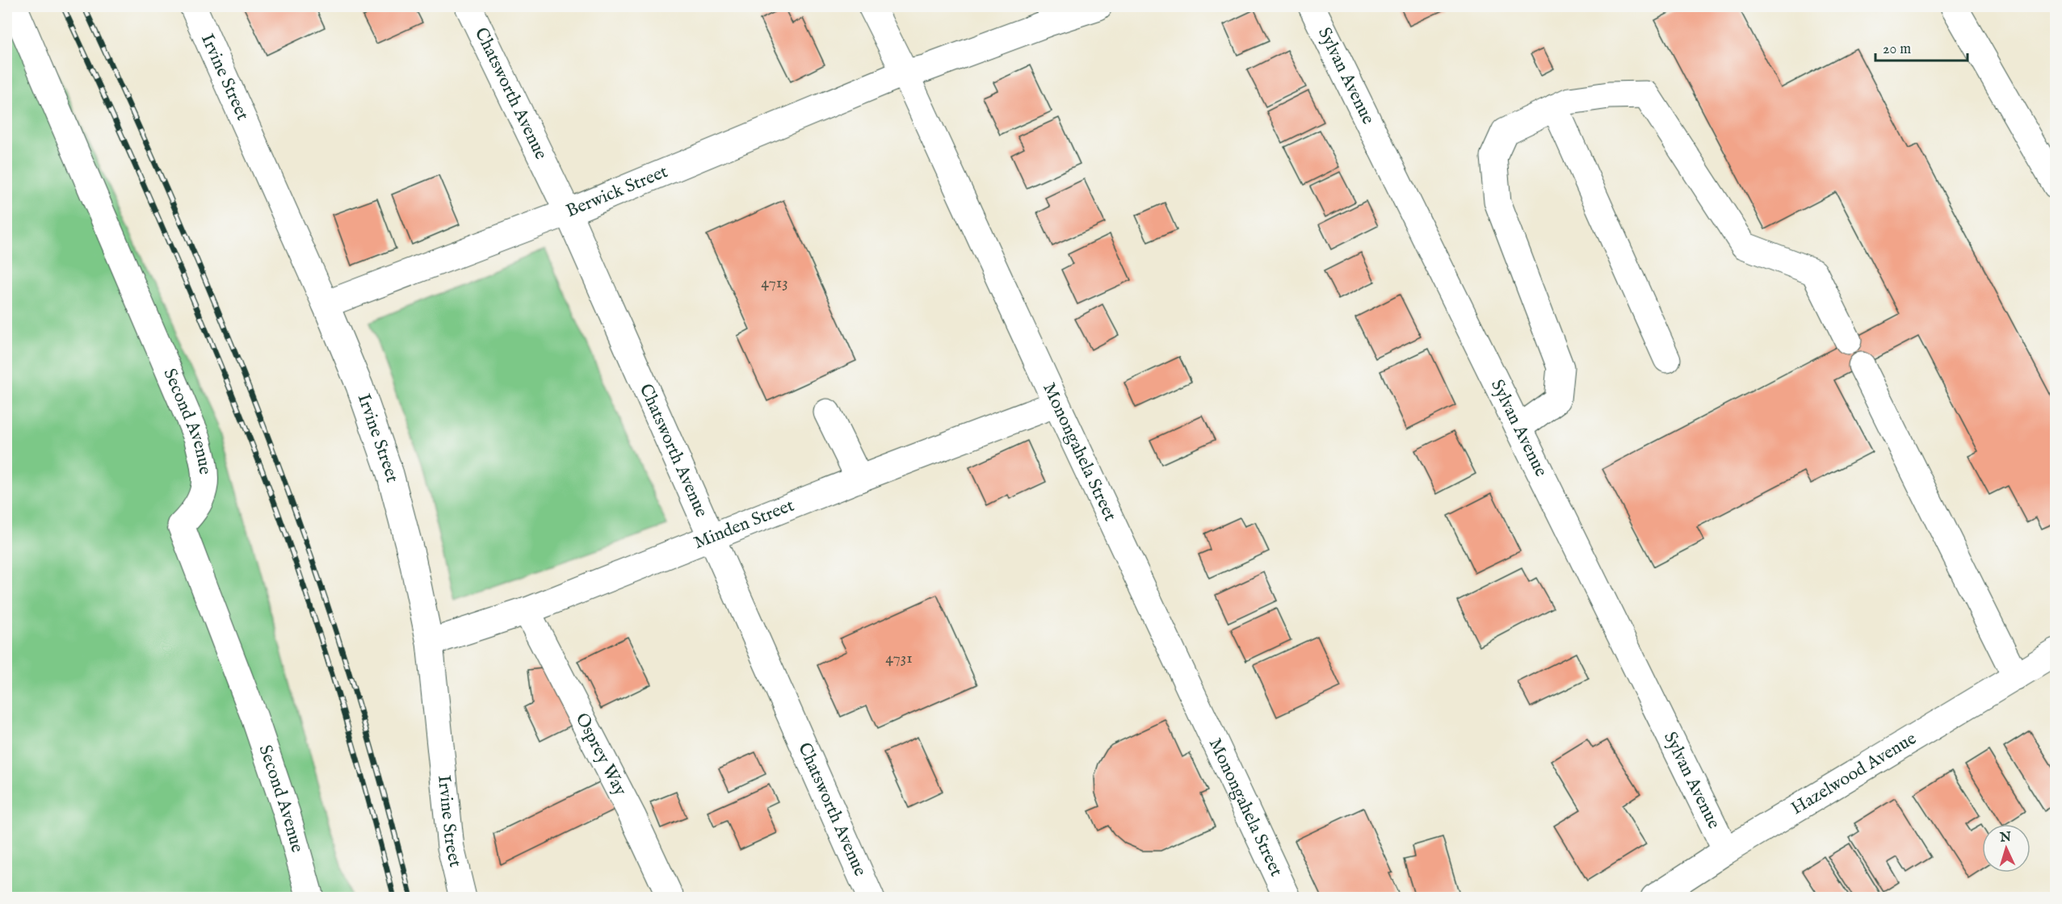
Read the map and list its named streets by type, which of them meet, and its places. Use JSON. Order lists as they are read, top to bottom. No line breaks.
{"streets":{"street":["Sylvan Avenue","Irvine Street","Chatsworth Avenue","Berwick Street","Second Avenue","Monongahela Street","Minden Street","Osprey Way","Hazelwood Avenue"]},"crossings":[["Sylvan Avenue","Hazelwood Avenue"],["Irvine Street","Berwick Street"],["Irvine Street","Minden Street"],["Chatsworth Avenue","Berwick Street"],["Chatsworth Avenue","Minden Street"],["Berwick Street","Monongahela Street"],["Monongahela Street","Minden Street"],["Minden Street","Osprey Way"]],"house_numbers":["4713","4731"],"scale_bar":"20 m","north":"top"}
